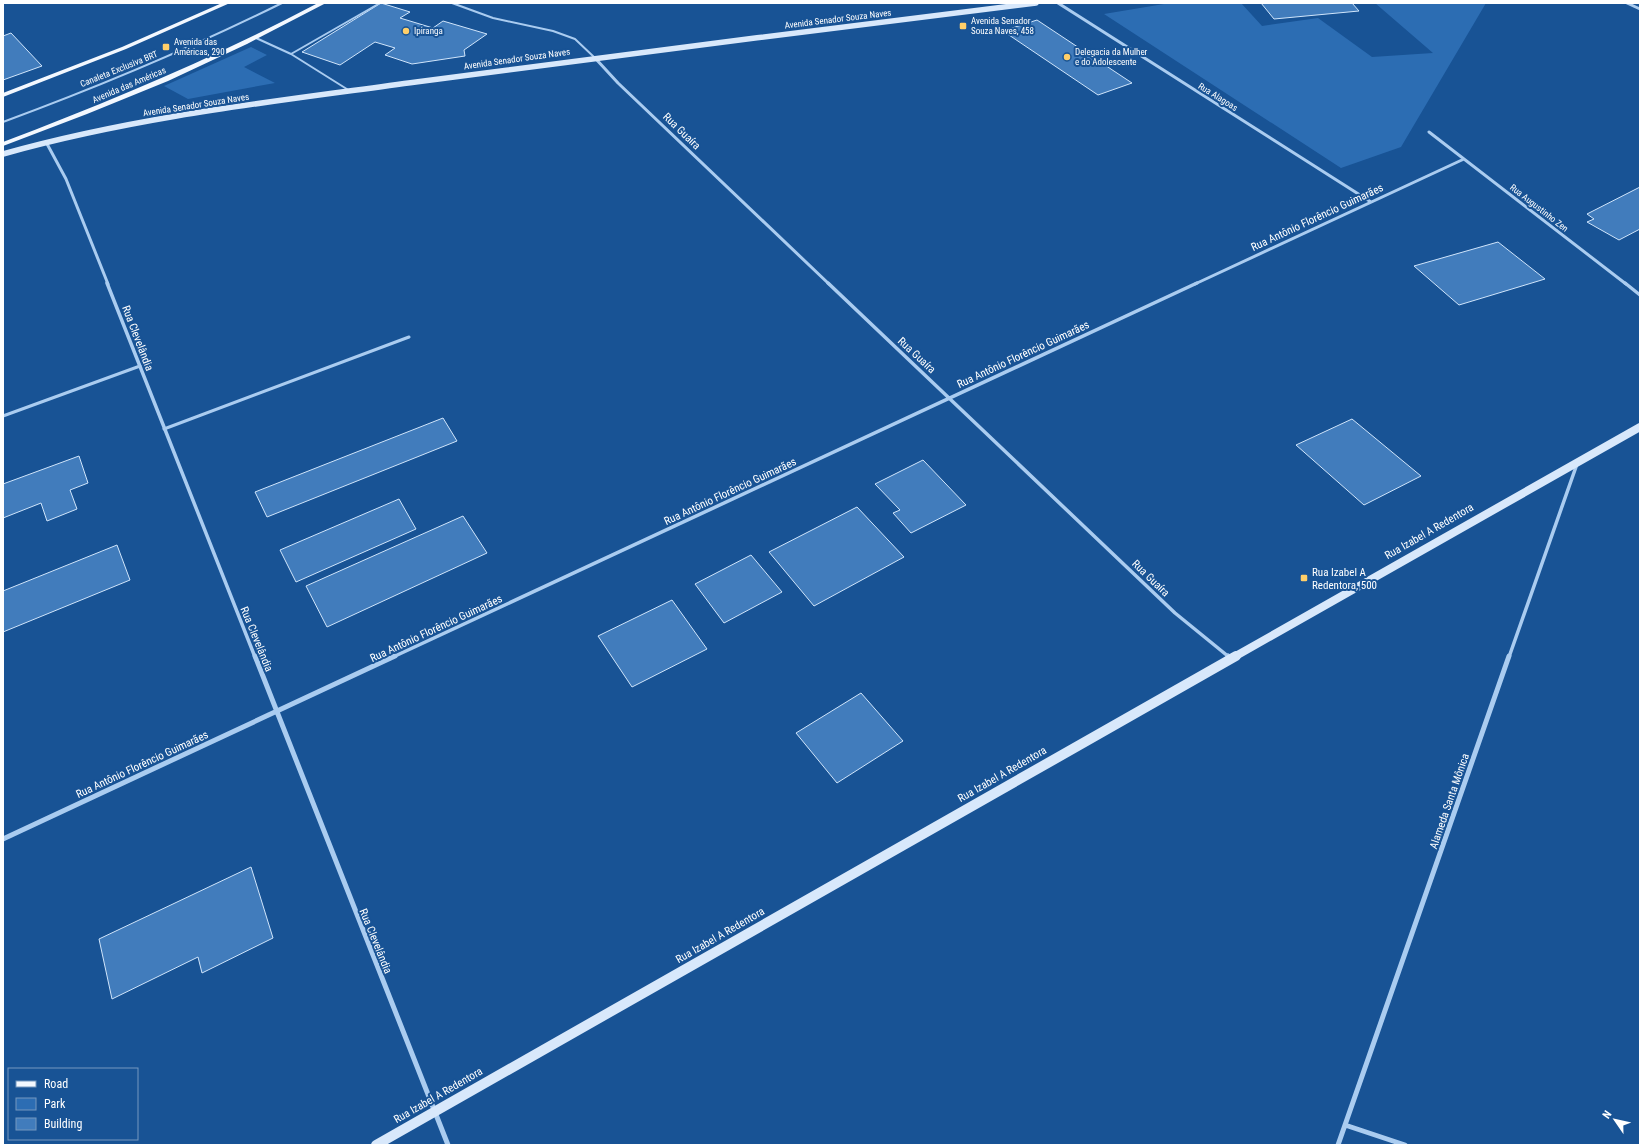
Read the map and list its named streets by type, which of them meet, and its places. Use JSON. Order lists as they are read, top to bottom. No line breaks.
{"streets":{"main road":["Avenida Senador Souza Naves","Avenida das Américas","Rua Izabel A Redentora"],"street":["Rua Alagoas","Rua Guaíra","Rua Augustinho Zen","Rua Antônio Florêncio Guimarães","Rua Clevelândia","Alameda Santa Mônica"],"lane":["Canaleta Exclusiva BRT"]},"crossings":[["Avenida Senador Souza Naves","Rua Guaíra"],["Avenida Senador Souza Naves","Rua Clevelândia"],["Rua Alagoas","Rua Antônio Florêncio Guimarães"],["Rua Guaíra","Rua Antônio Florêncio Guimarães"],["Rua Guaíra","Rua Izabel A Redentora"],["Rua Augustinho Zen","Rua Antônio Florêncio Guimarães"],["Rua Antônio Florêncio Guimarães","Rua Clevelândia"],["Rua Clevelândia","Rua Izabel A Redentora"],["Rua Izabel A Redentora","Alameda Santa Mônica"]],"places":{"transit":["Avenida Senador Souza Naves, 458","Avenida das Américas, 290","Rua Izabel A Redentora, 500"],"other":["Ipiranga","Delegacia da Mulher e do Adolescente"]},"legend":["Road","Park","Building"],"north":"top left"}
